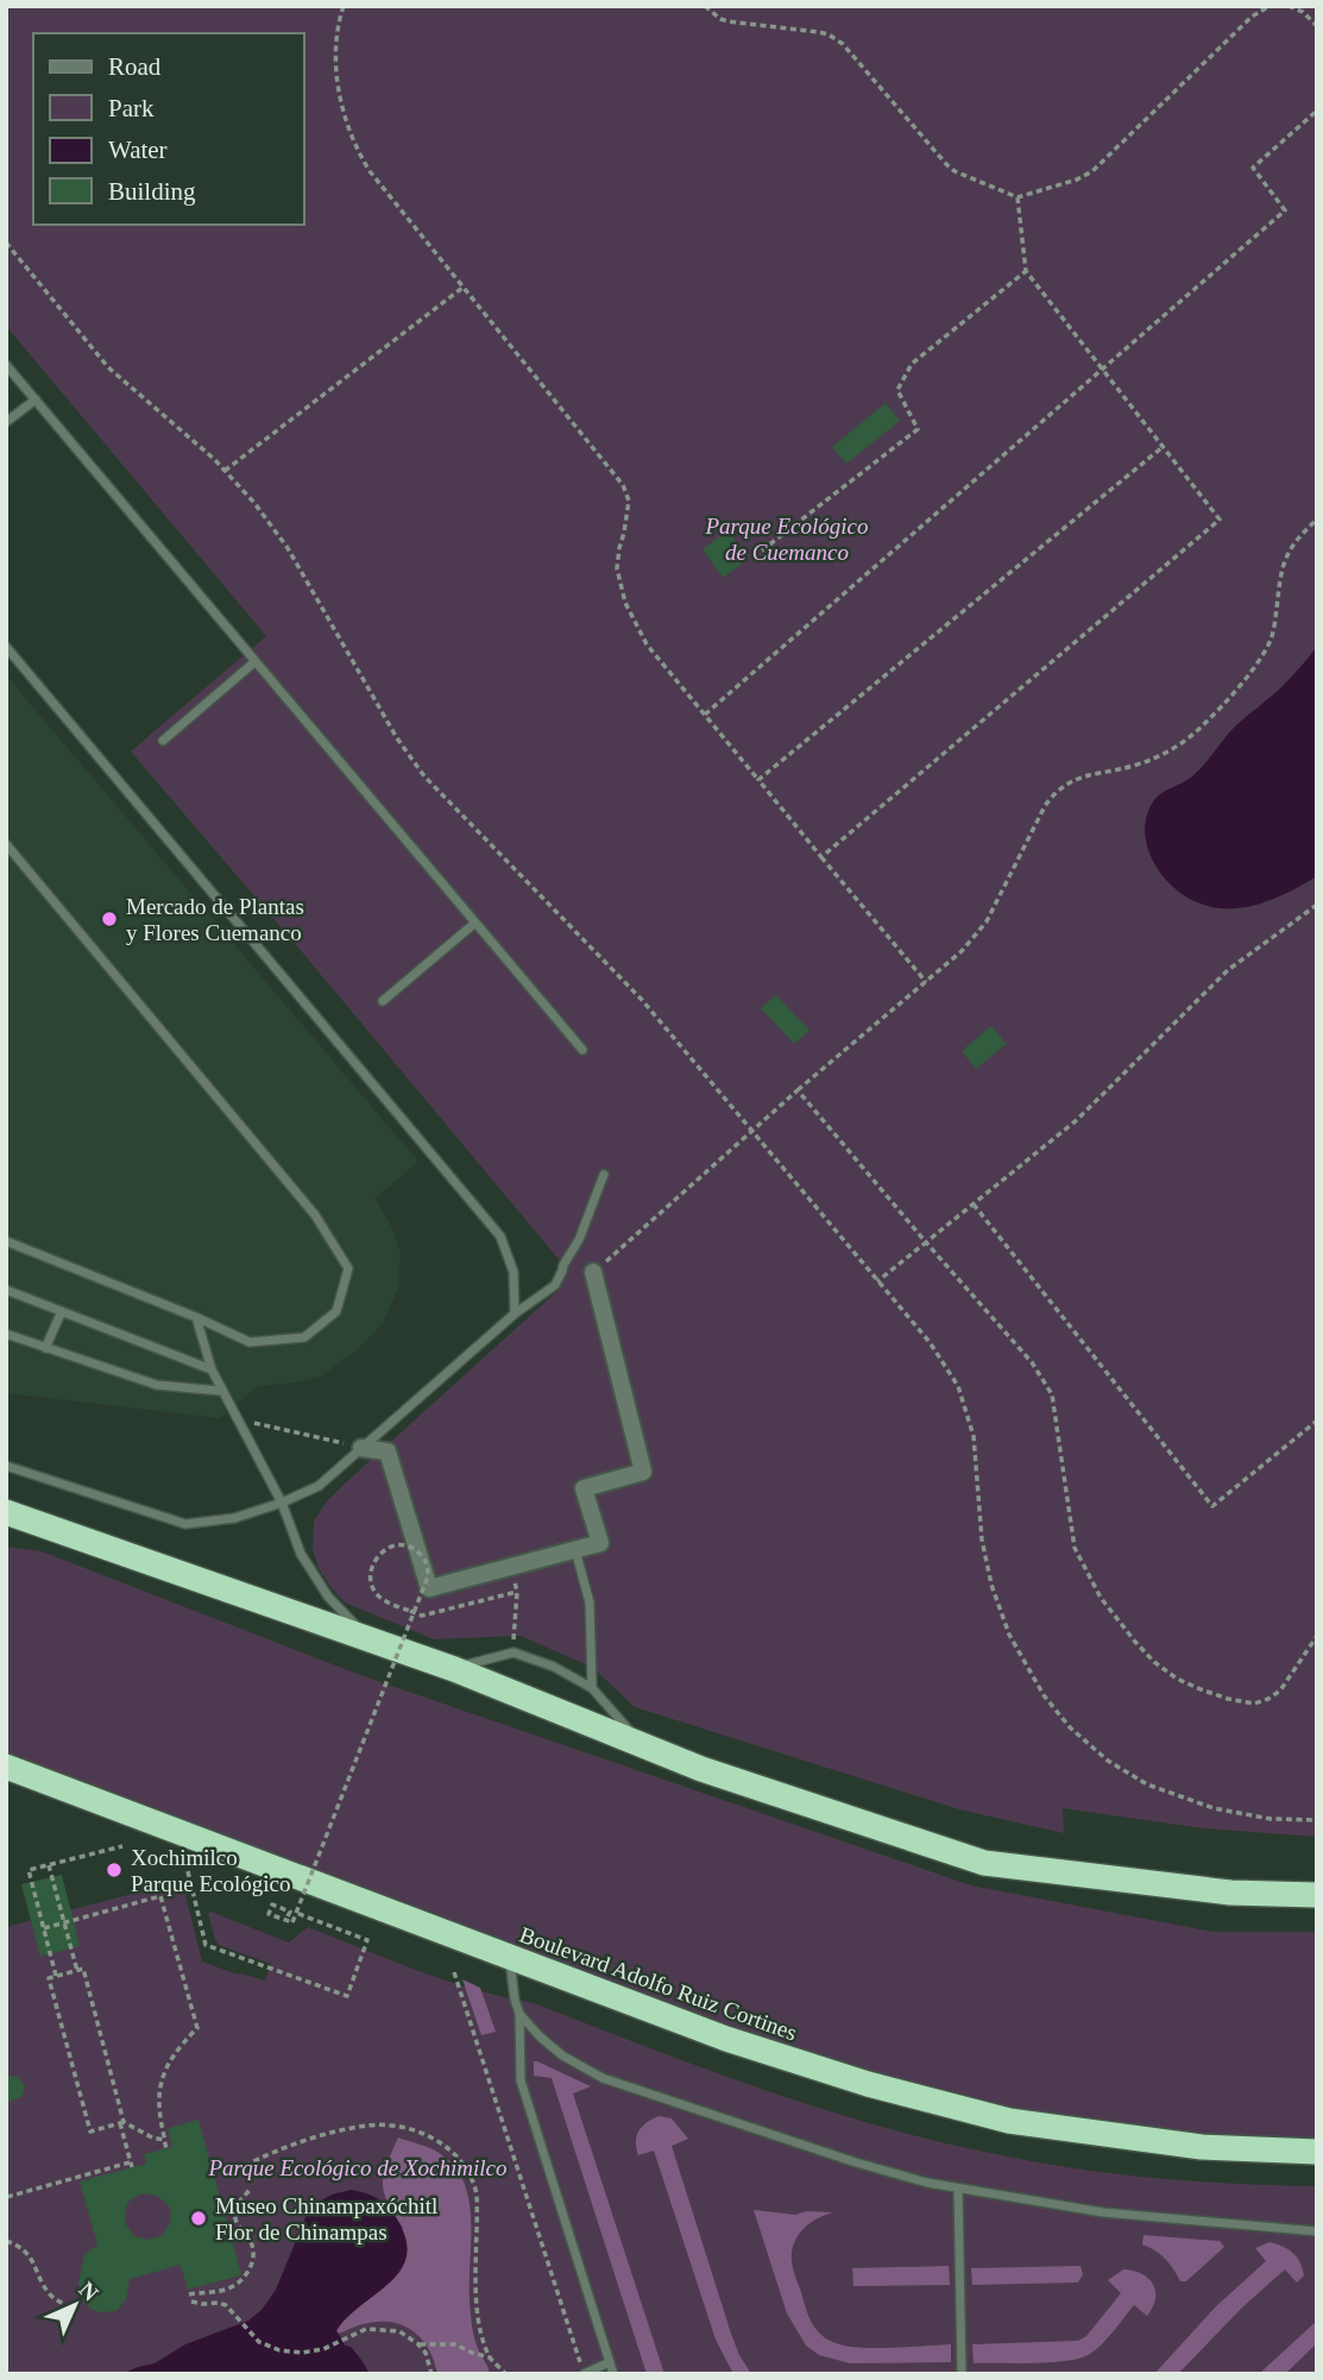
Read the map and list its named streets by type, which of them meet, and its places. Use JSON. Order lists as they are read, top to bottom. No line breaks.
{"streets":{"highway":["Boulevard Adolfo Ruiz Cortines"]},"parks":["Parque Ecológico de Cuemanco","Parque Ecológico de Xochimilco"],"places":["Mercado de Plantas y Flores Cuemanco","Xochimilco Parque Ecológico","Museo Chinampaxóchitl Flor de Chinampas"],"legend":["Road","Park","Water","Building"],"north":"top right"}
